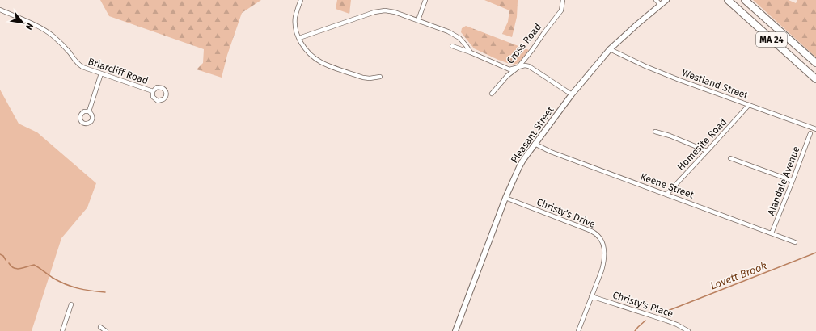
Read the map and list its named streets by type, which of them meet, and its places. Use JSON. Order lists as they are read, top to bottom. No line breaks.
{"streets":{"highway":["MA 24"],"main road":["Pleasant Street"],"street":["Cross Road","Briarcliff Road","Westland Street","Homesite Road","Alandale Avenue","Keene Street","Christy's Drive","Christy's Place"]},"crossings":[["Westland Street","Pleasant Street"],["Westland Street","Homesite Road"],["Pleasant Street","Keene Street"],["Pleasant Street","Christy's Drive"],["Homesite Road","Keene Street"],["Alandale Avenue","Keene Street"],["Christy's Drive","Christy's Place"]],"water":["Lovett Brook"],"north":"bottom right"}
